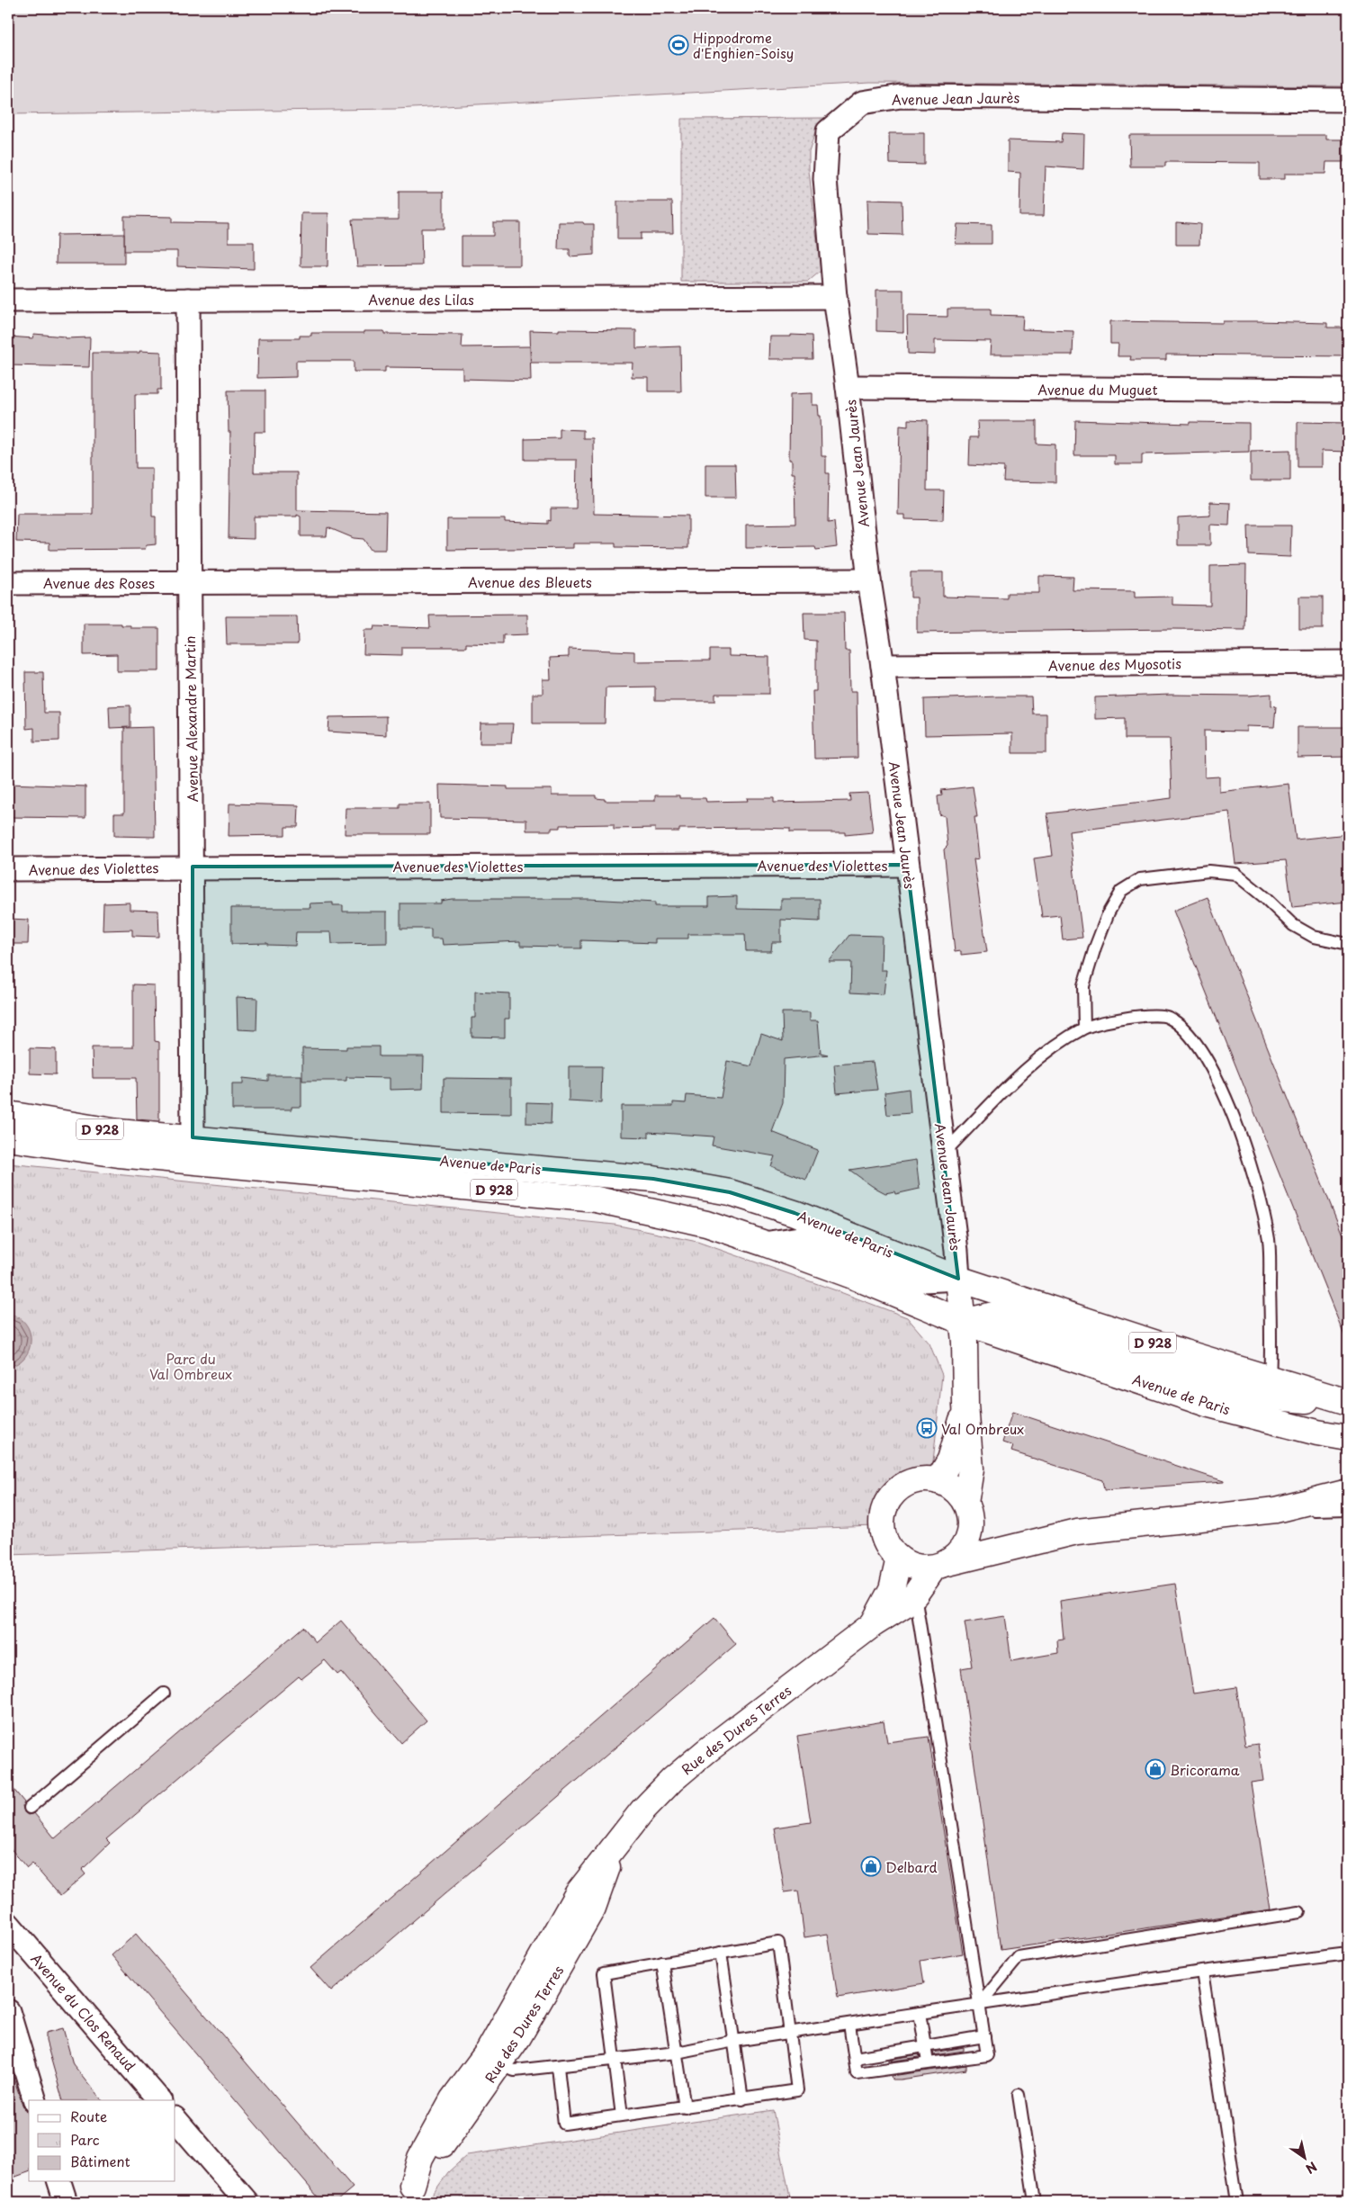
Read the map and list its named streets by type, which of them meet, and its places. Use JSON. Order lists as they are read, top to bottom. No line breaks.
{"streets":{"main road":["Avenue Jean Jaurès","D 928","Avenue de Paris","Rue des Dures Terres"],"street":["Avenue des Lilas","Avenue du Muguet","Avenue des Bleuets","Avenue des Roses","Avenue des Myosotis","Avenue Alexandre Martin","Avenue des Violettes","Avenue du Clos Renaud"]},"crossings":[["Avenue Jean Jaurès","Avenue des Lilas"],["Avenue Jean Jaurès","Avenue du Muguet"],["Avenue Jean Jaurès","Avenue des Bleuets"],["Avenue Jean Jaurès","Avenue des Myosotis"],["Avenue Jean Jaurès","Avenue des Violettes"],["Avenue Jean Jaurès","Avenue de Paris"],["Avenue des Lilas","Avenue Alexandre Martin"],["Avenue des Bleuets","Avenue des Roses"],["Avenue des Bleuets","Avenue Alexandre Martin"],["Avenue des Roses","Avenue Alexandre Martin"],["Avenue Alexandre Martin","Avenue des Violettes"],["Avenue Alexandre Martin","Avenue de Paris"]],"parks":["Parc du Val Ombreux"],"places":{"sports":["Hippodrome d'Enghien-Soisy"],"bus stop":["Val Ombreux"],"shop":["Bricorama","Delbard"]},"legend":["Route","Parc","Bâtiment"],"north":"bottom right"}
